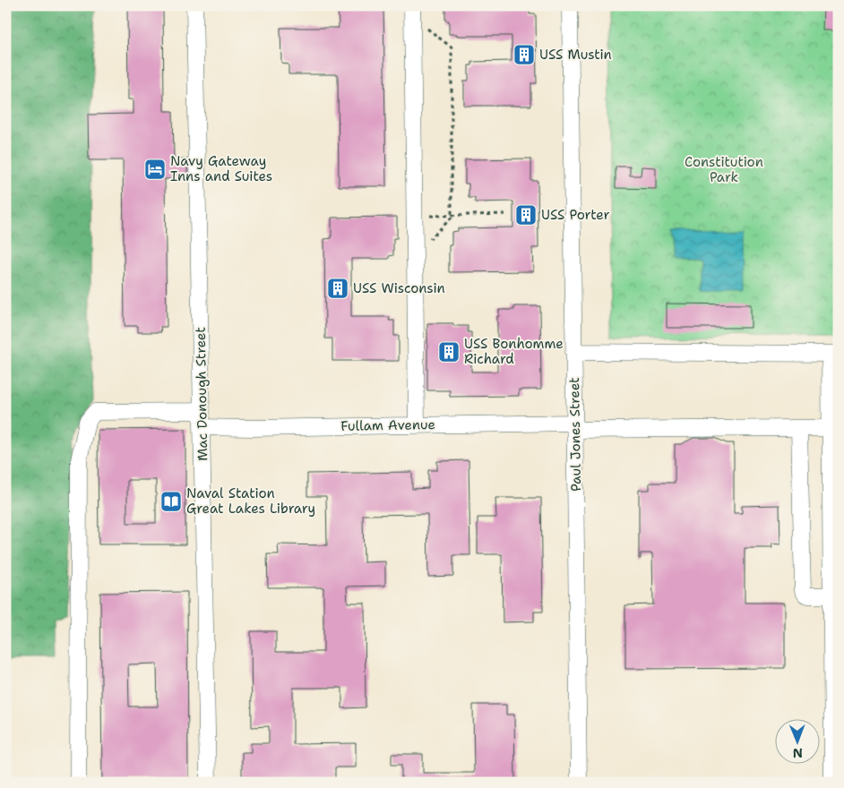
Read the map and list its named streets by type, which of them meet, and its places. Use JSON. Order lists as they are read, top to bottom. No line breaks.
{"streets":{"street":["Mac Donough Street","Fullam Avenue","Paul Jones Street"]},"crossings":[["Mac Donough Street","Fullam Avenue"],["Fullam Avenue","Paul Jones Street"]],"parks":["Constitution Park"],"places":{"building":["USS Mustin","USS Porter","USS Wisconsin","USS Bonhomme Richard"],"hotel":["Navy Gateway Inns and Suites"],"library":["Naval Station Great Lakes Library"]},"north":"bottom"}
